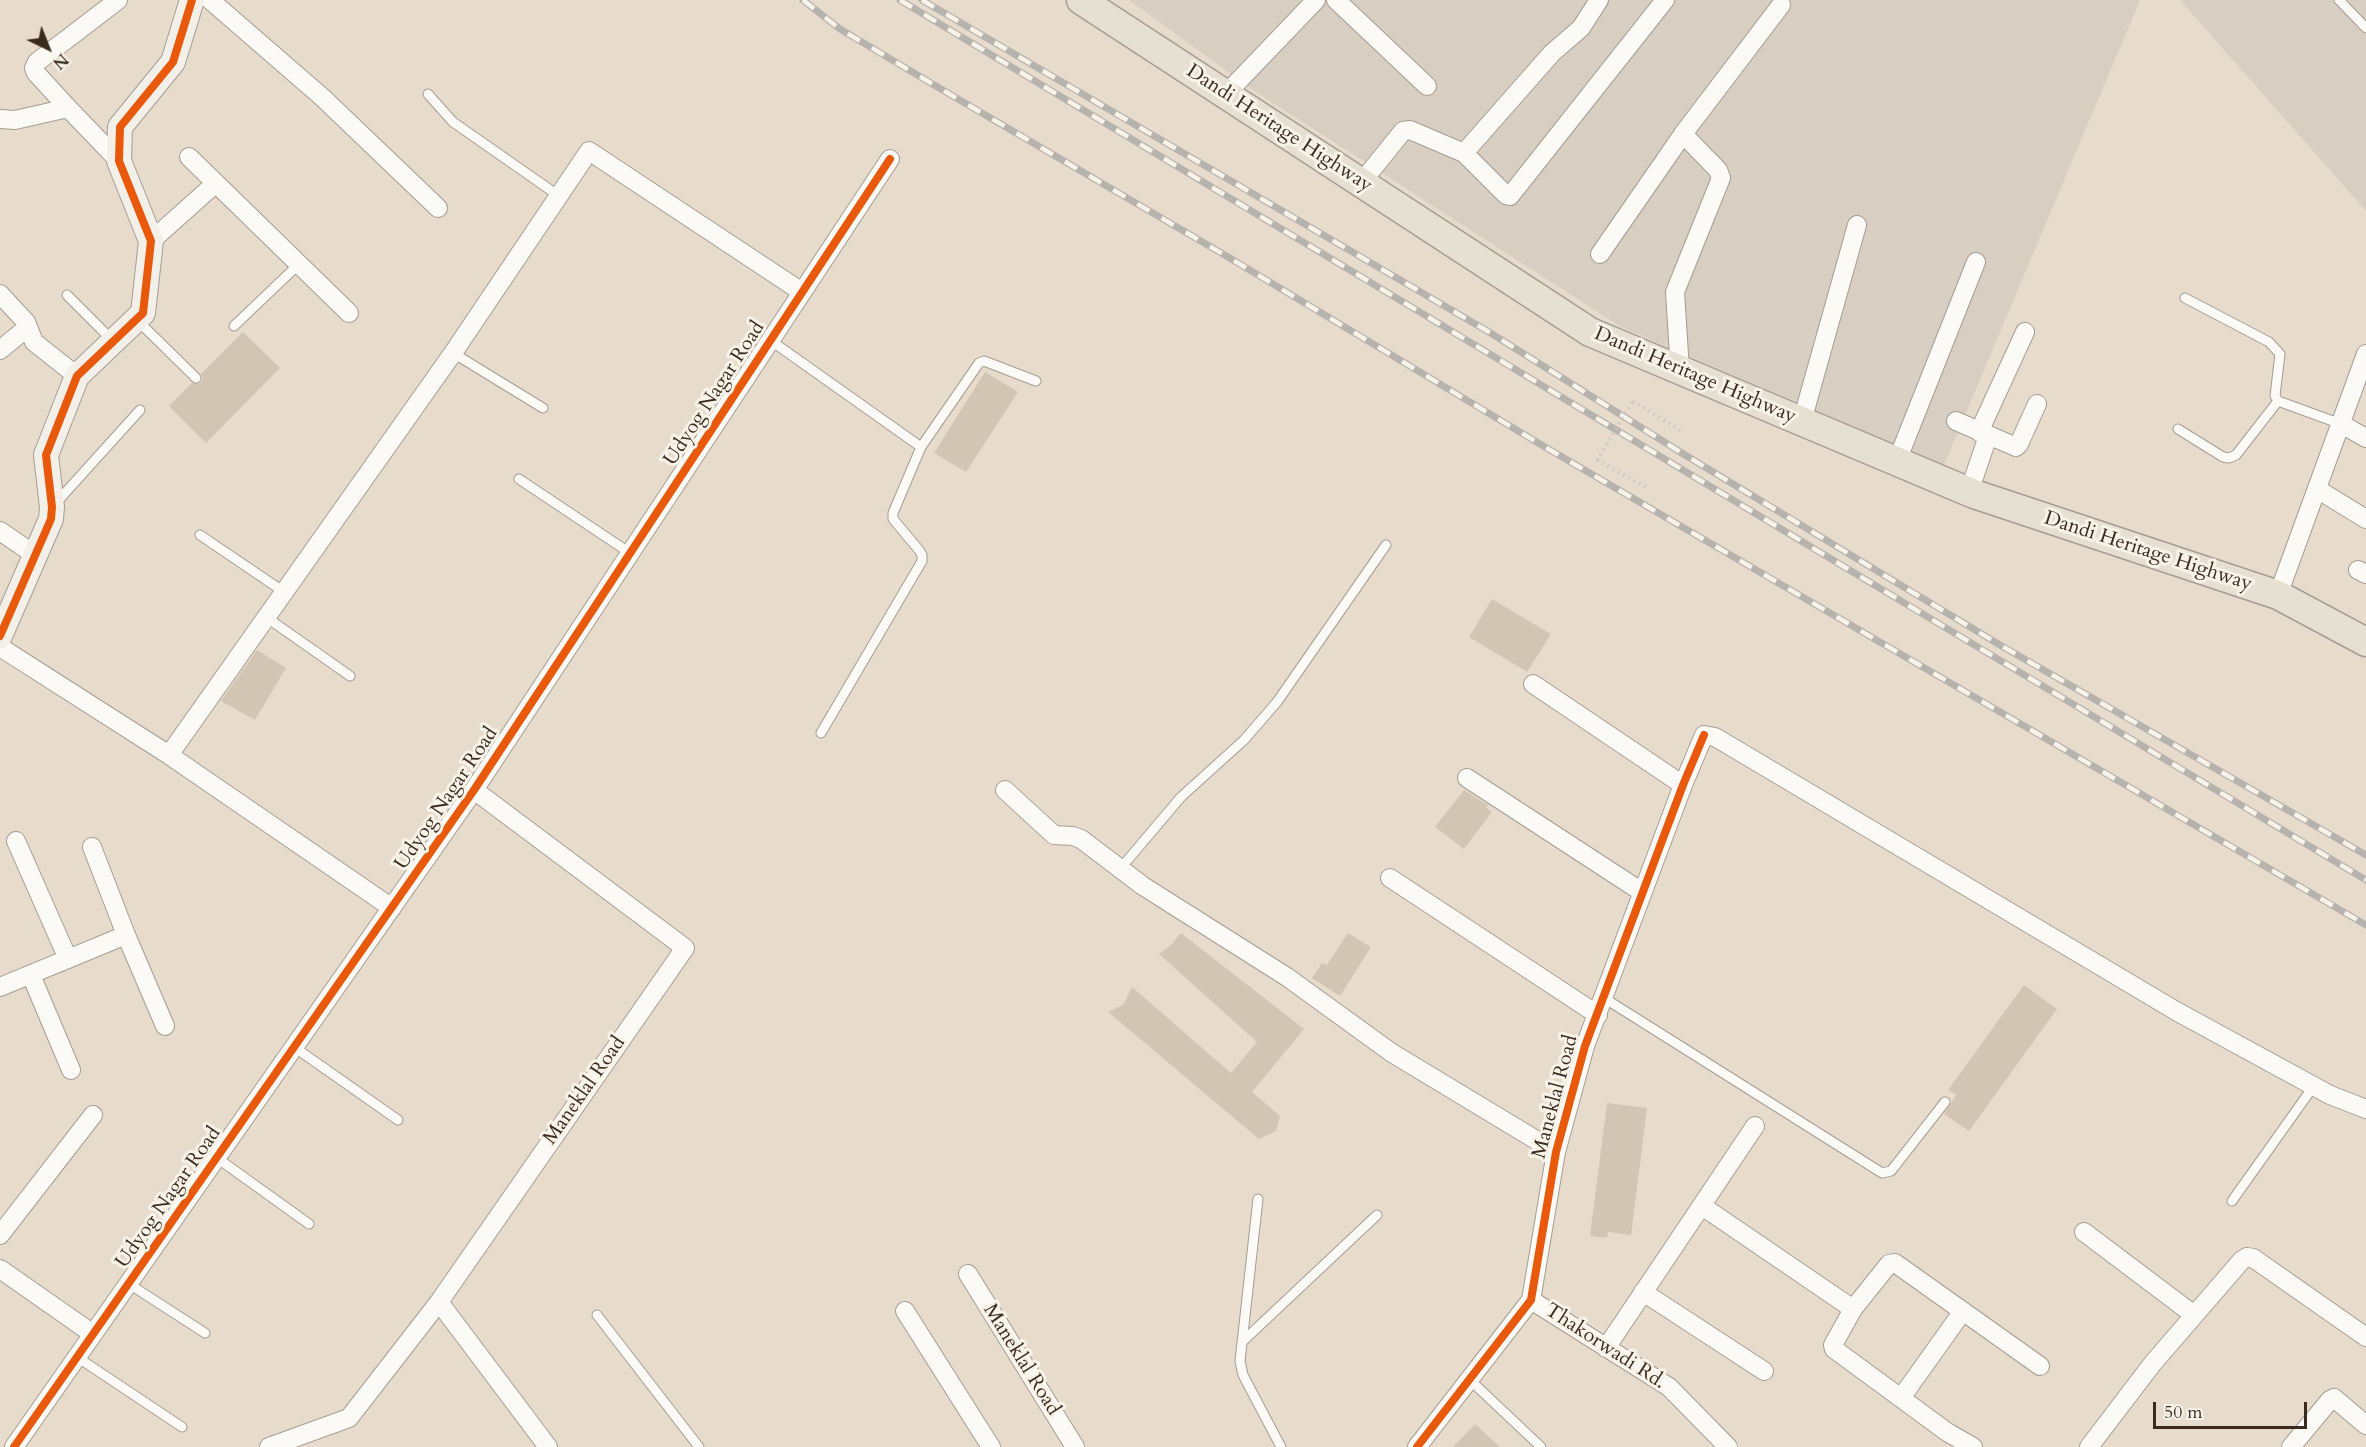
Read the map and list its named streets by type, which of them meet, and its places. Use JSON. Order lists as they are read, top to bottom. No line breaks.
{"streets":{"highway":["Dandi Heritage Highway"],"street":["Udyog Nagar Road","Maneklal Road","Thakorwadi Rd."]},"crossings":[["Udyog Nagar Road","Maneklal Road"],["Maneklal Road","Thakorwadi Rd."]],"scale_bar":"50 m","north":"bottom right"}
